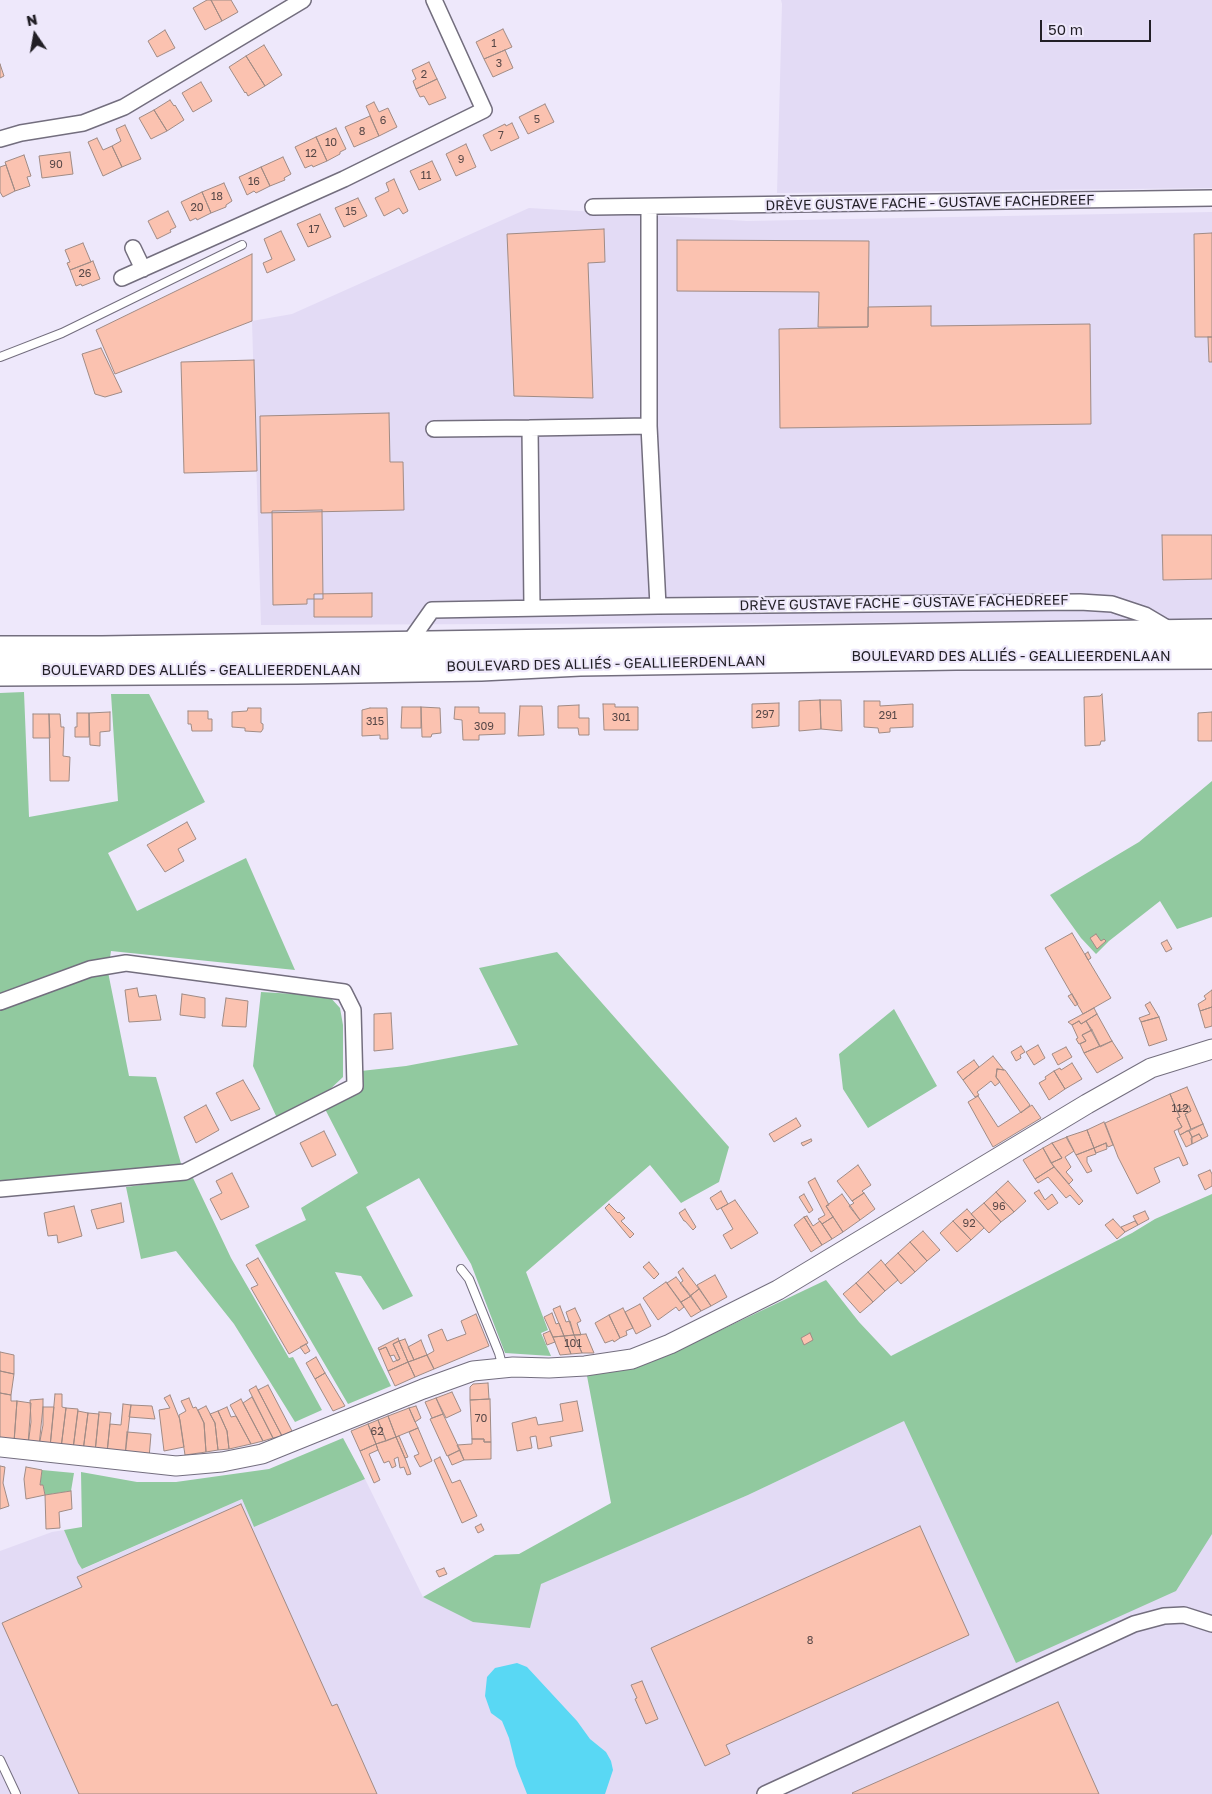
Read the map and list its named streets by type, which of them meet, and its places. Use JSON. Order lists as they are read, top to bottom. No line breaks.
{"streets":{"highway":["BOULEVARD DES ALLIÉS - GEALLIEERDENLAAN"],"street":["DRÈVE GUSTAVE FACHE - GUSTAVE FACHEDREEF"]},"crossings":[["DRÈVE GUSTAVE FACHE - GUSTAVE FACHEDREEF","BOULEVARD DES ALLIÉS - GEALLIEERDENLAAN"]],"house_numbers":["1","3","2","5","6","8","7","10","12","9","90","11","16","18","20","15","17","26","297","291","301","315","309","112","96","92","101","70","62","8"],"scale_bar":"50 m","north":"top"}
